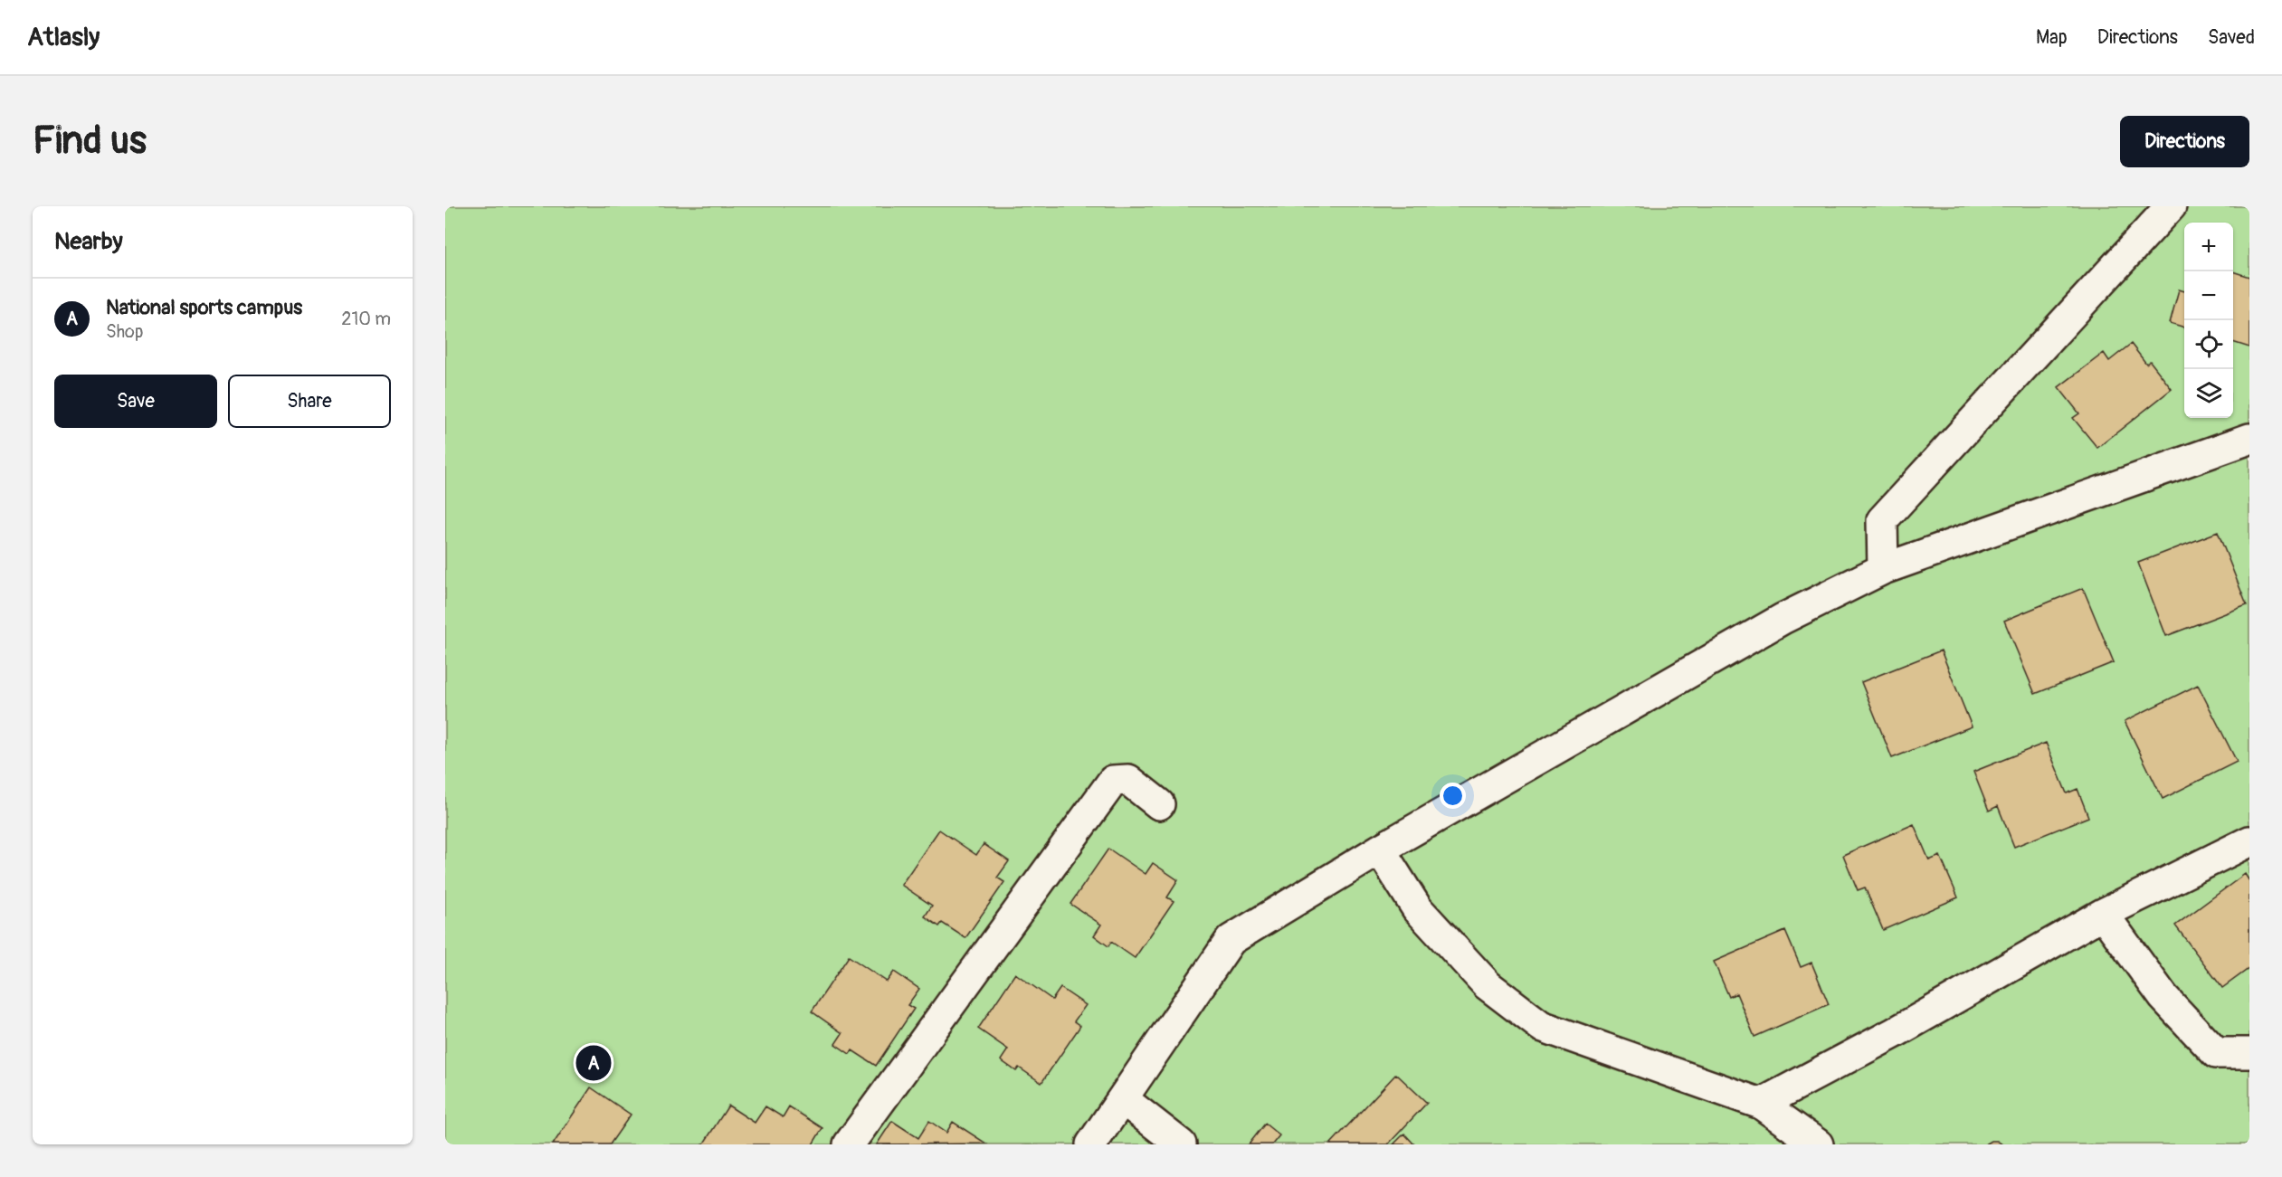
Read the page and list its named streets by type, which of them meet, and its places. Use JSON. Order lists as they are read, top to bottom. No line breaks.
{"page":{"header":"Atlasly","nav":["Map","Directions","Saved"],"buttons":["Directions",["Save","Share"]],"title":"Find us","heading":"Nearby","map_buttons":["+","−"],"list":[{"mark":"A","name":"National sports campus","note":"Shop","value":"210 m"}],"pins":"A"}}
